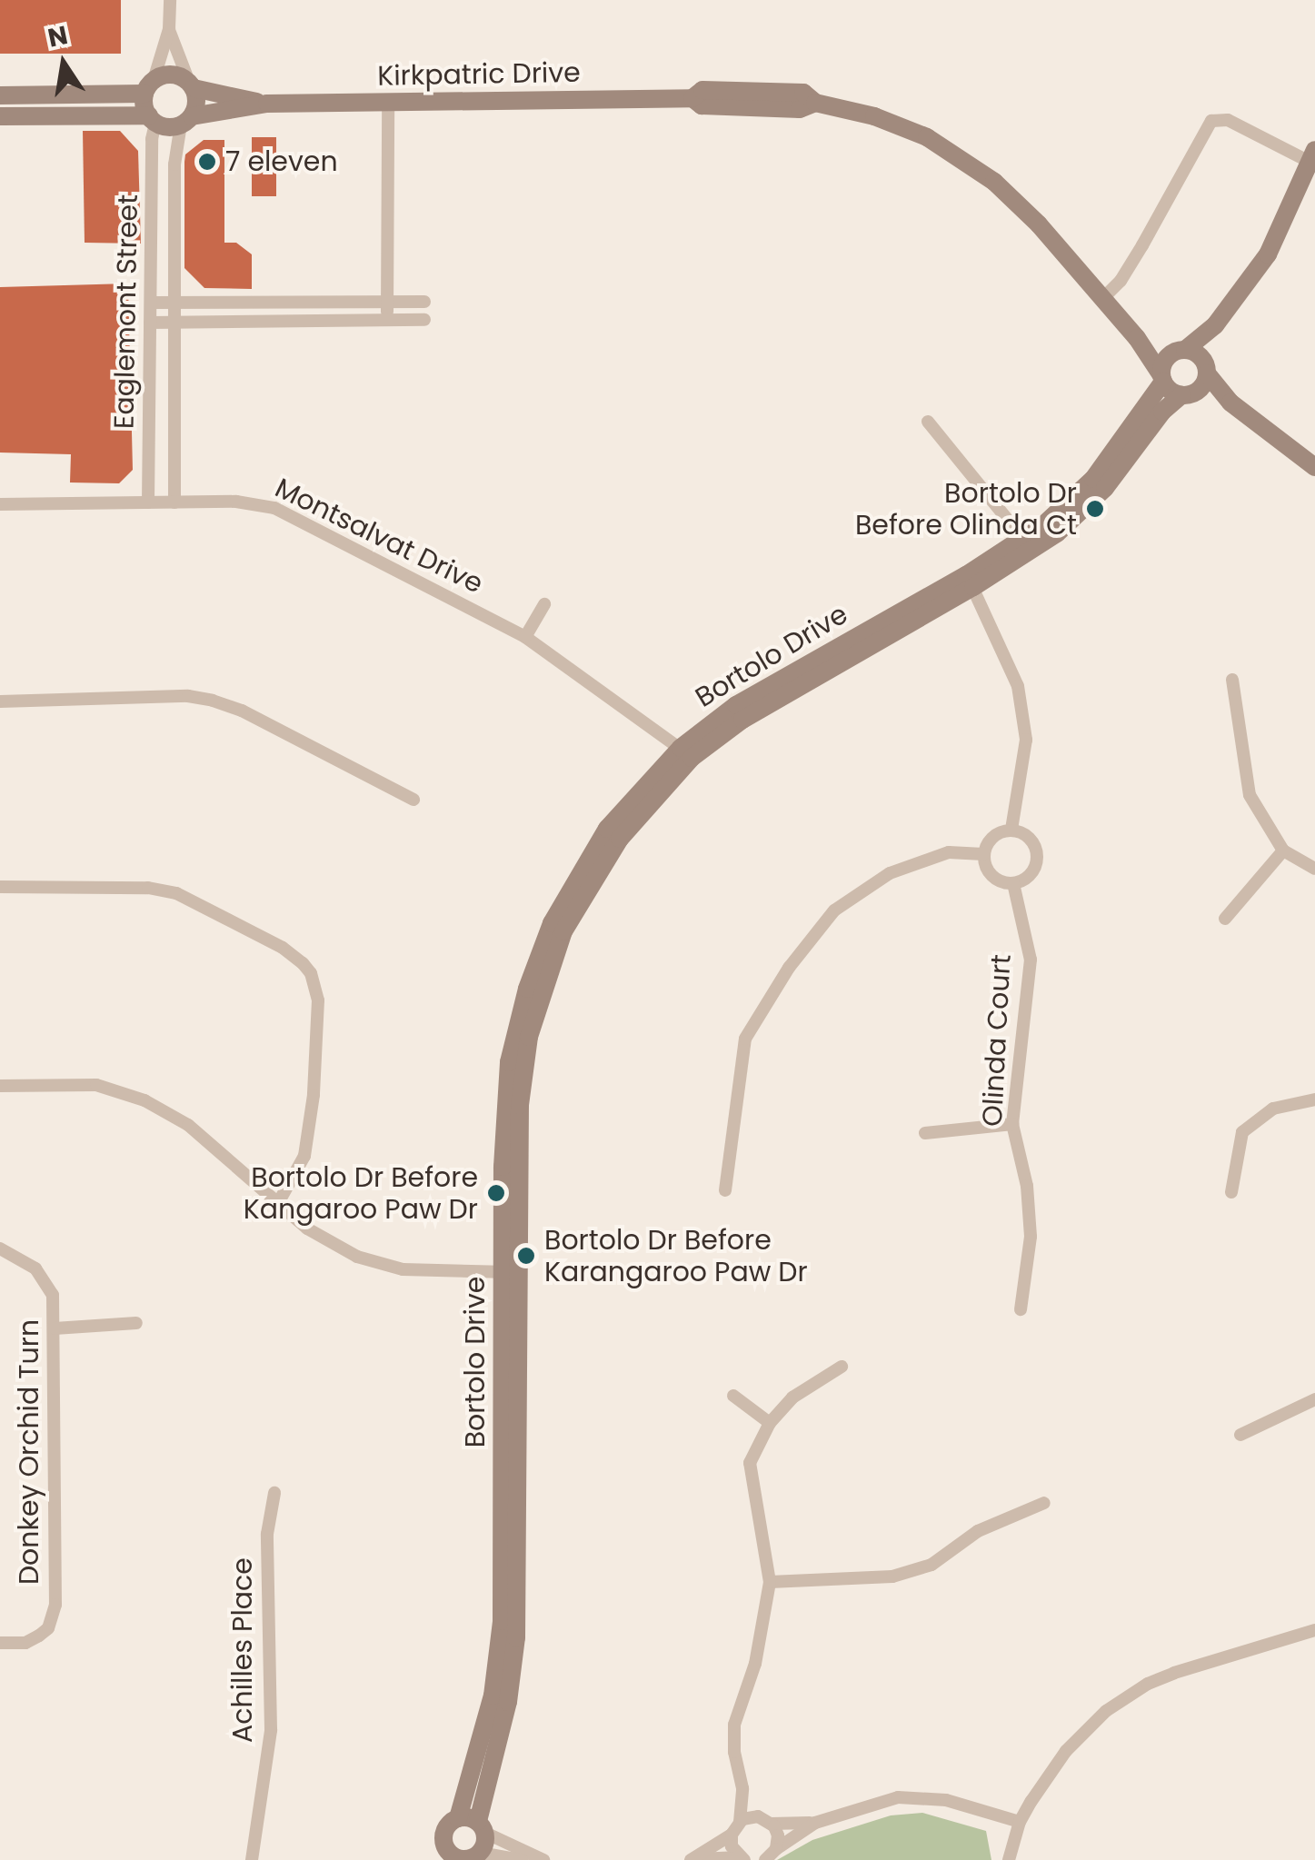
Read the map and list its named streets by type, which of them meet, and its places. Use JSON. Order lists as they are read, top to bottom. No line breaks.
{"streets":{"street":["Kirkpatric Drive","Eaglemont Street","Montsalvat Drive","Bortolo Drive","Olinda Court","Donkey Orchid Turn","Achilles Place"]},"crossings":[["Kirkpatric Drive","Eaglemont Street"],["Kirkpatric Drive","Bortolo Drive"],["Eaglemont Street","Montsalvat Drive"],["Montsalvat Drive","Bortolo Drive"]],"places":["7 eleven","Bortolo Dr Before Olinda Ct","Bortolo Dr Before Kangaroo Paw Dr","Bortolo Dr Before Karangaroo Paw Dr"],"north":"top"}
